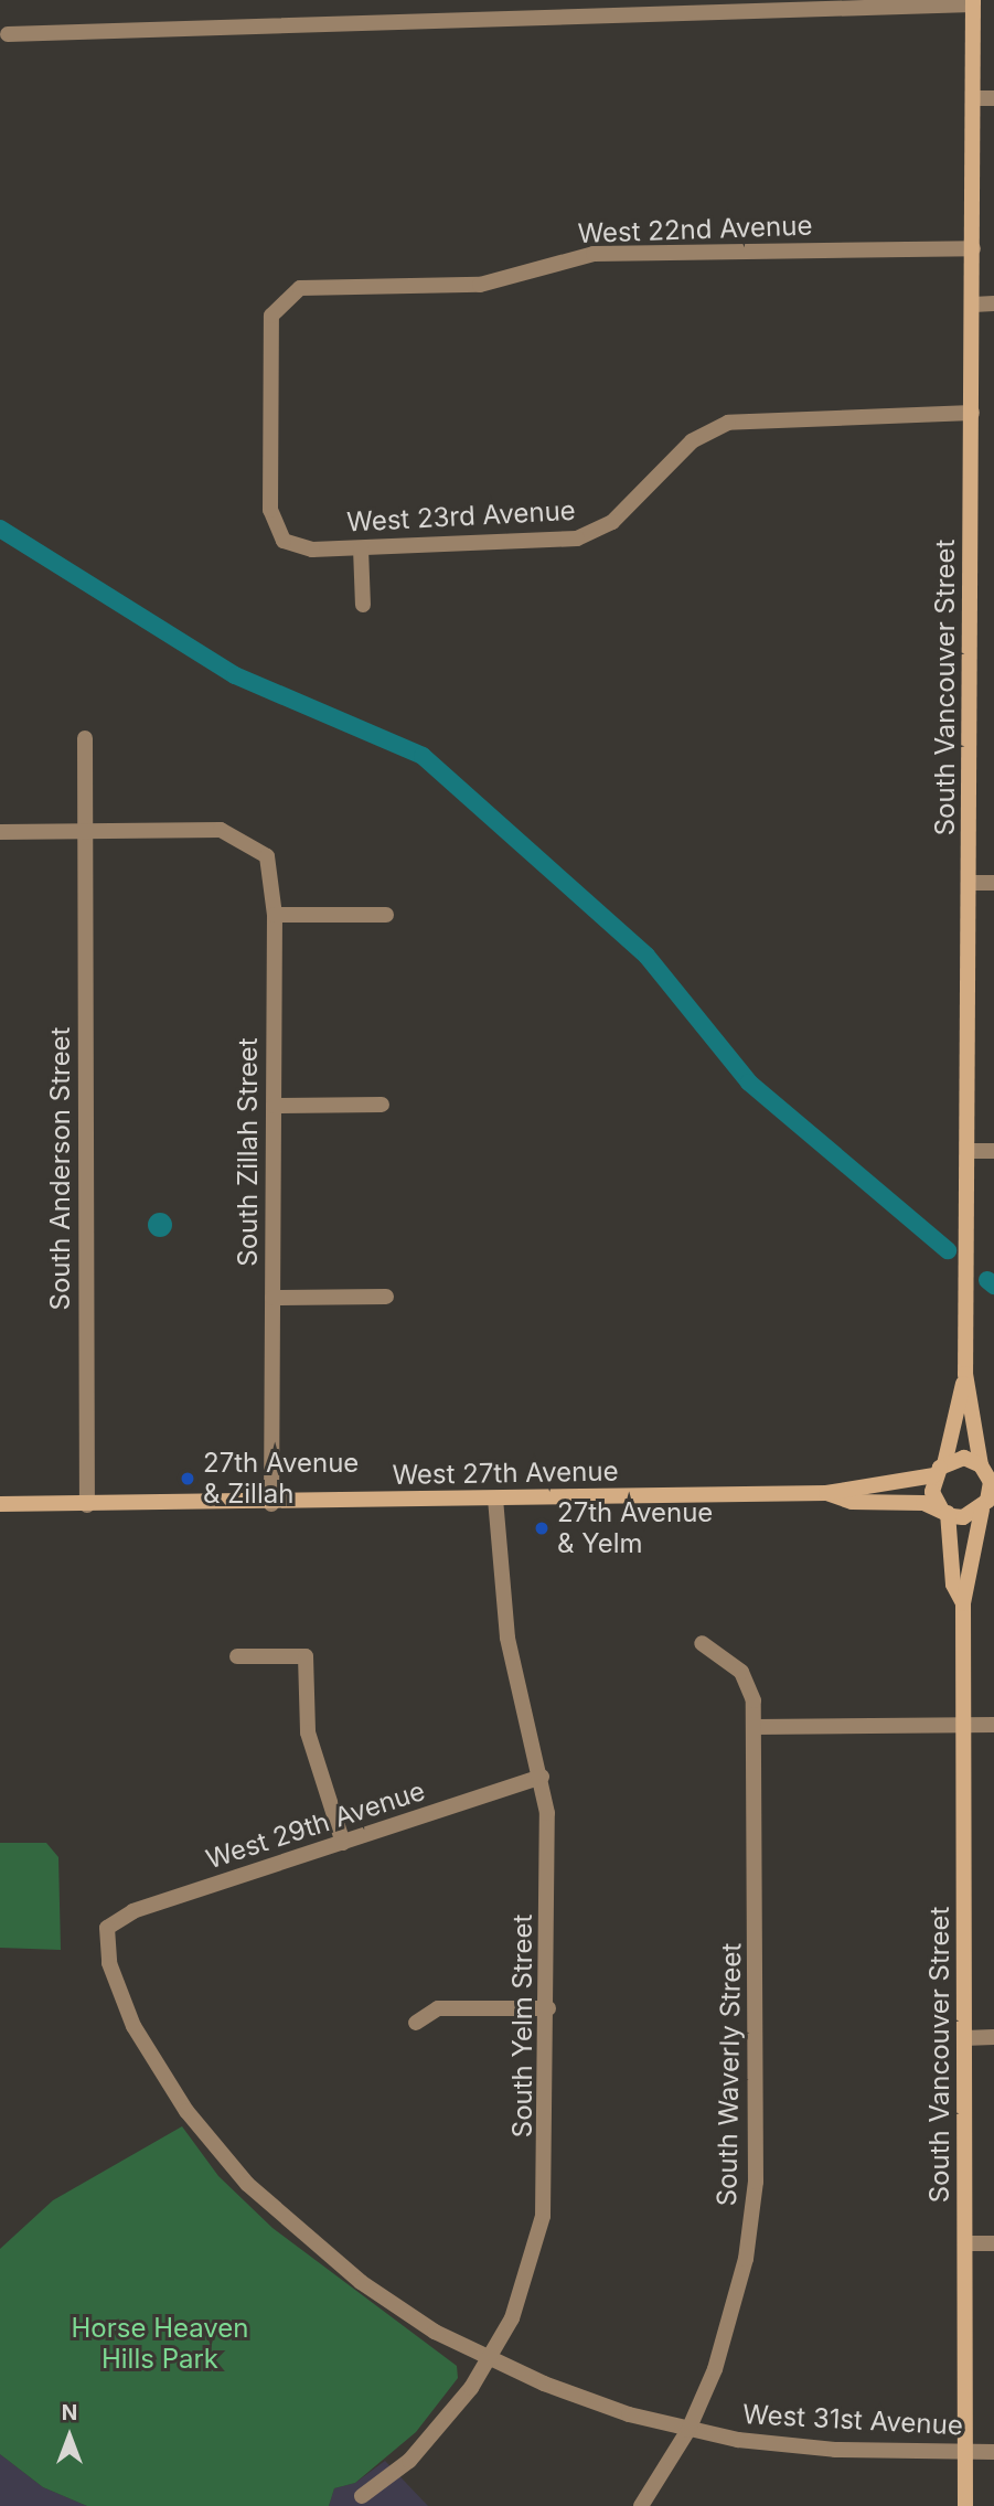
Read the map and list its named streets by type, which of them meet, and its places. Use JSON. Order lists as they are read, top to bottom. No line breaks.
{"streets":{"street":["West 22nd Avenue","West 23rd Avenue","South Vancouver Street","South Zillah Street","South Anderson Street","West 27th Avenue","West 29th Avenue","South Yelm Street","South Waverly Street","West 31st Avenue"]},"crossings":[["West 22nd Avenue","West 23rd Avenue"],["West 22nd Avenue","South Vancouver Street"],["West 23rd Avenue","South Vancouver Street"],["South Vancouver Street","West 27th Avenue"],["South Vancouver Street","West 31st Avenue"],["South Zillah Street","South Anderson Street"],["South Zillah Street","West 27th Avenue"],["South Anderson Street","West 27th Avenue"],["West 27th Avenue","South Yelm Street"],["West 29th Avenue","South Yelm Street"],["West 29th Avenue","West 31st Avenue"],["South Yelm Street","West 31st Avenue"],["South Waverly Street","West 31st Avenue"]],"parks":["Horse Heaven Hills Park"],"places":["27th Avenue & Zillah","27th Avenue & Yelm"],"north":"top"}
